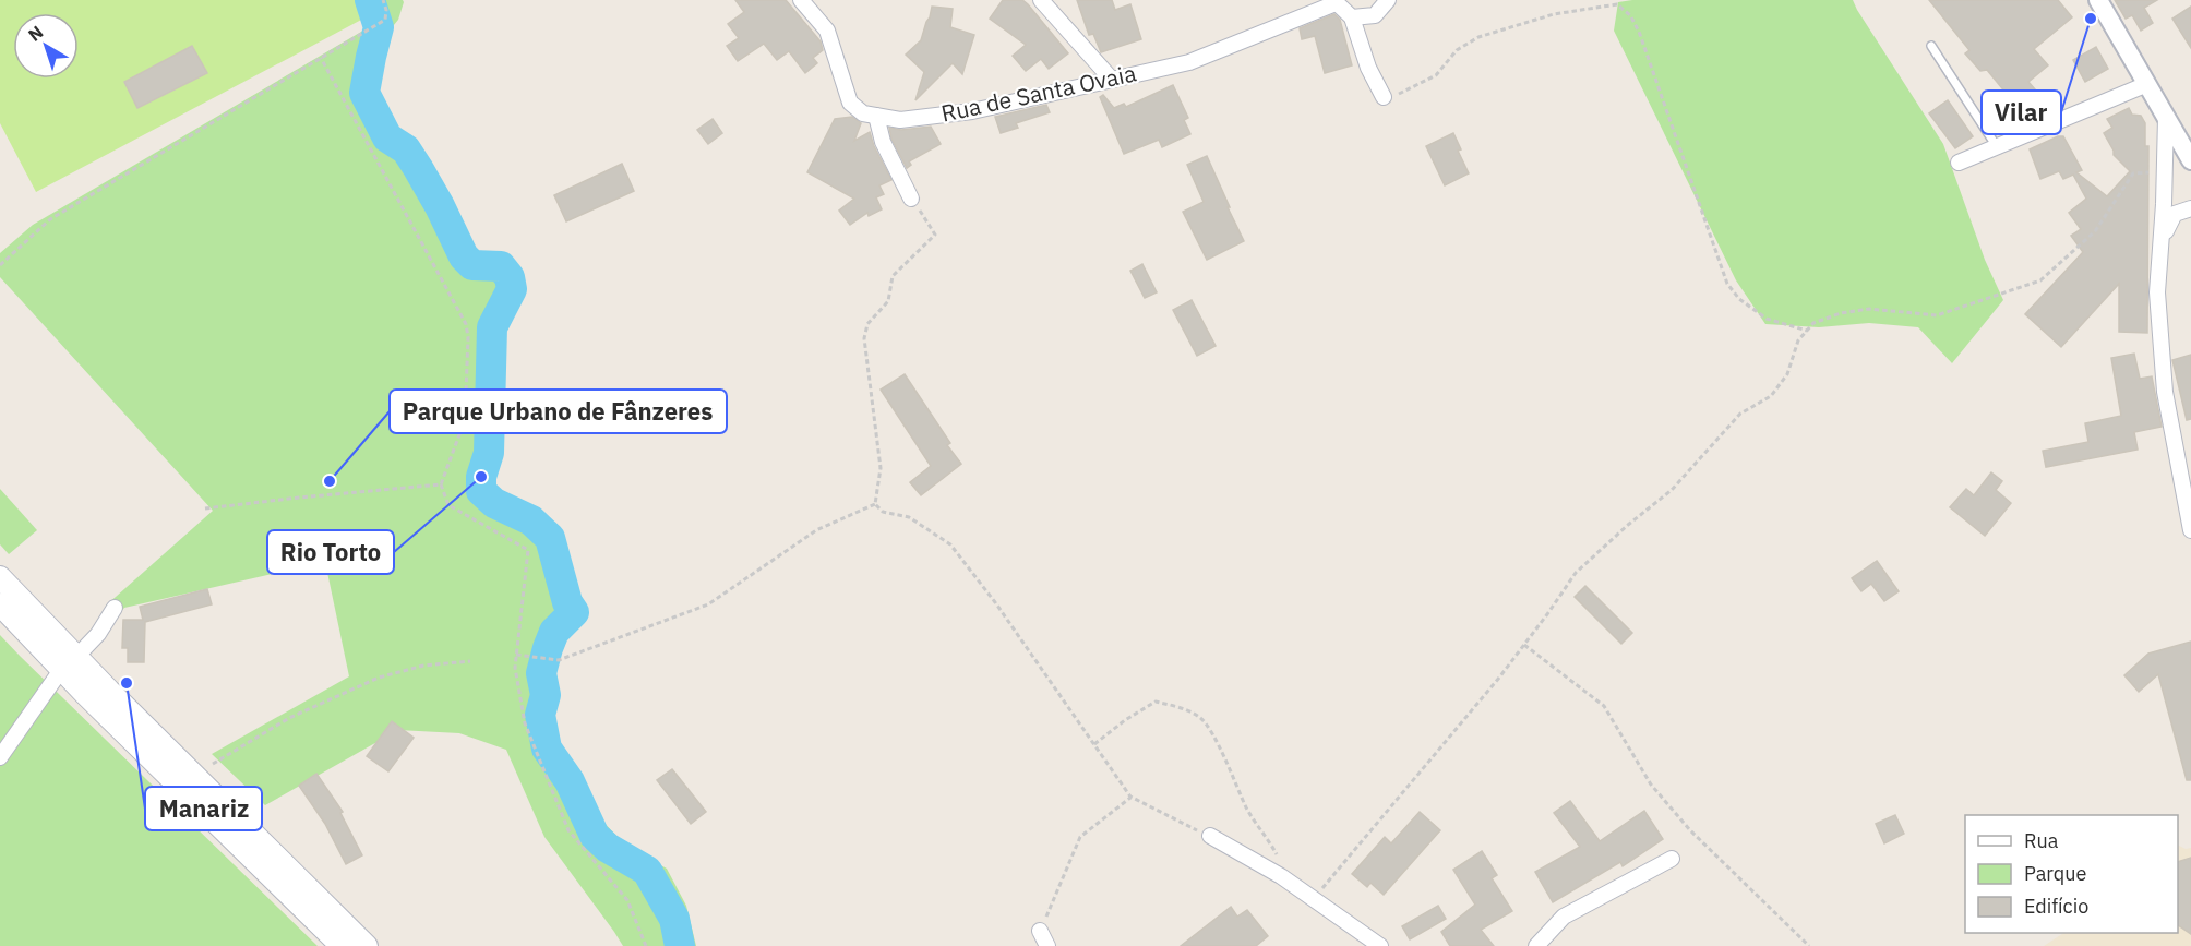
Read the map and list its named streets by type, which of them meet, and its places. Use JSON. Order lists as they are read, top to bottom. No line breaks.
{"streets":{"street":["Rua de Santa Ovaia"]},"places":["Vilar","Rio Torto","Parque Urbano de Fânzeres","Manariz"],"legend":["Rua","Parque","Edifício"],"north":"top left"}
